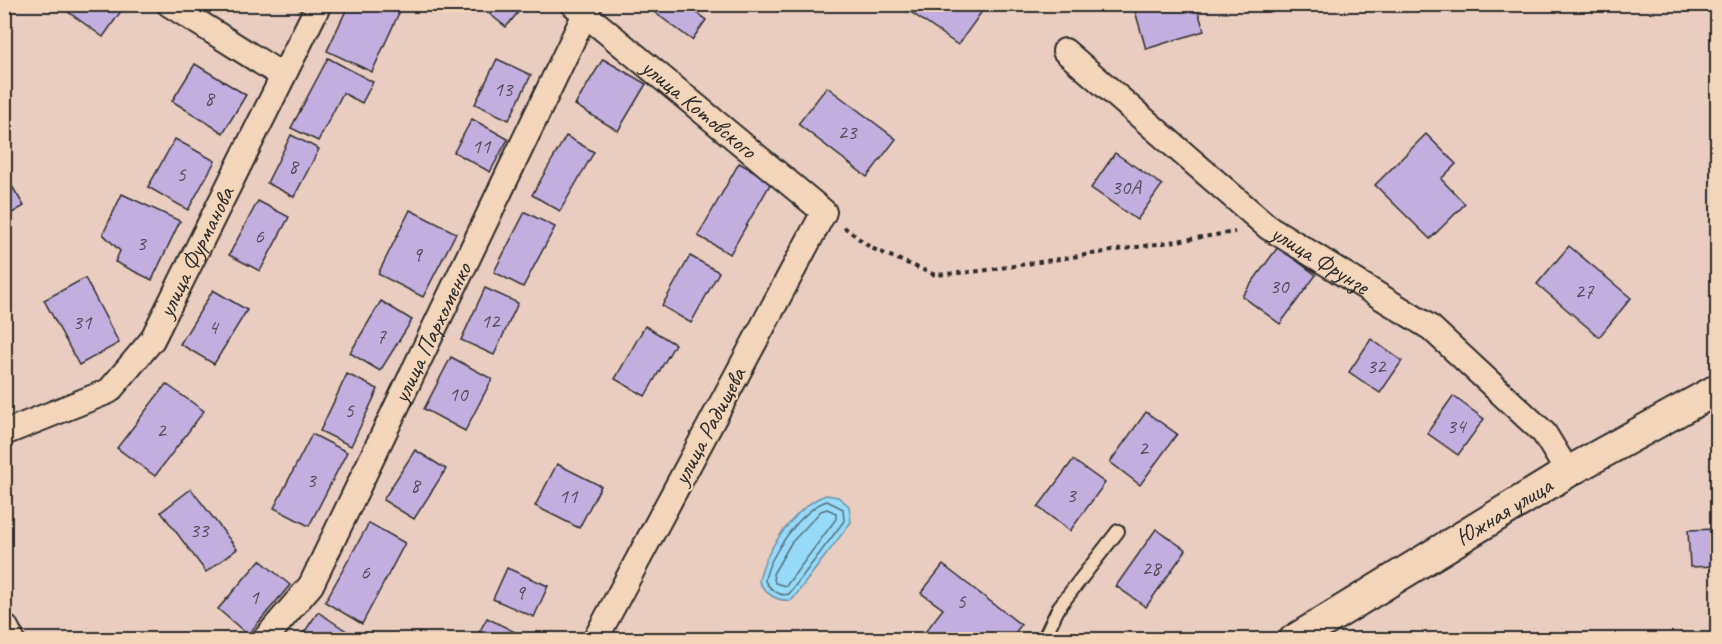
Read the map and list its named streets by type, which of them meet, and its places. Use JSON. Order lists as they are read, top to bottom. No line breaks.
{"streets":{"street":["улица Котовского","улица Фурманова","улица Фрунзе","улица Пархоменко","улица Радищева","Южная улица"]},"crossings":[["улица Котовского","улица Пархоменко"],["улица Котовского","улица Радищева"],["улица Фрунзе","Южная улица"]],"house_numbers":["13","8","23","11","8","5","30А","6","3","9","30","27","12","31","4","7","32","10","5","34","2","2","3","8","3","11","33","28","6","9","1","5"]}
